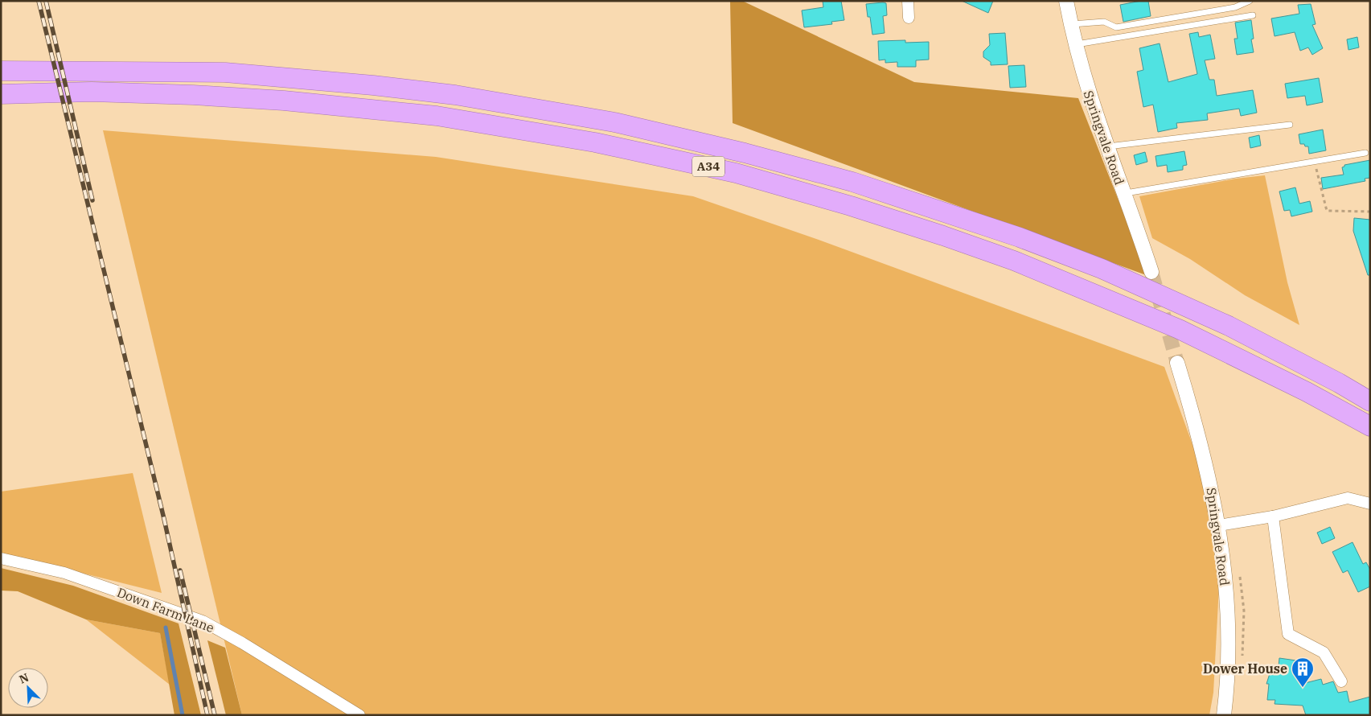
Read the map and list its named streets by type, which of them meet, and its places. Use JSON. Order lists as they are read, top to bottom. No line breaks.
{"streets":{"highway":["A34"],"street":["Springvale Road","Down Farm Lane"]},"places":{"building":["Dower House"]},"north":"top left"}
